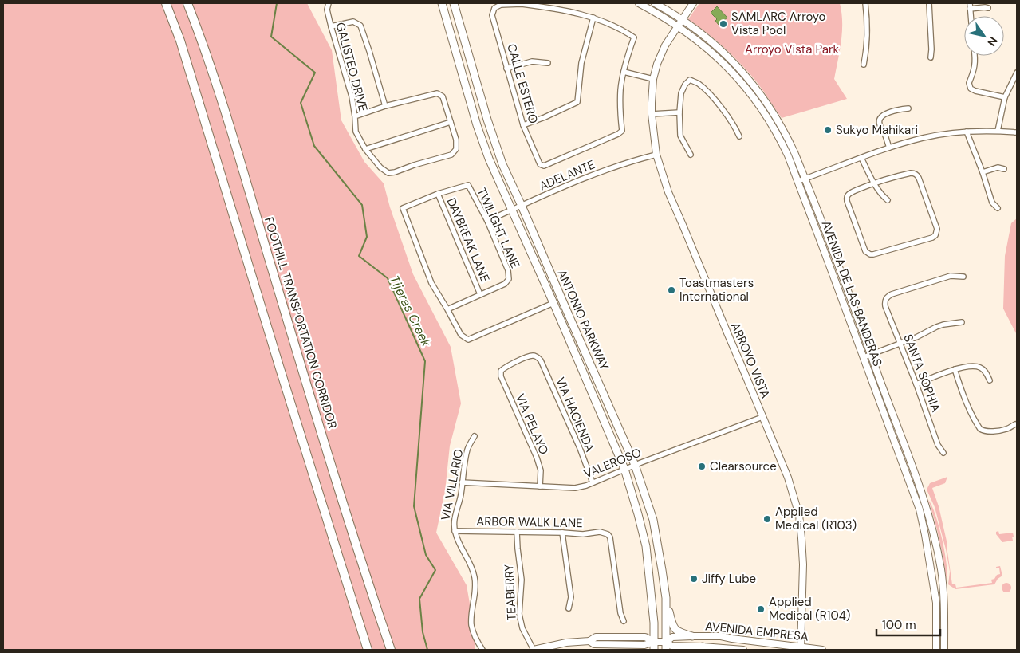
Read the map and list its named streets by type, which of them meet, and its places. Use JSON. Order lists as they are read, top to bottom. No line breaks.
{"streets":{"highway":["FOOTHILL TRANSPORTATION CORRIDOR"],"main road":["AVENIDA DE LAS BANDERAS","ANTONIO PARKWAY","ARROYO VISTA","AVENIDA EMPRESA"],"street":["GALISTEO DRIVE","CALLE ESTERO","ADELANTE","TWILIGHT LANE","DAYBREAK LANE","SANTA SOPHIA","VIA HACIENDA","VIA PELAYO","VALEROSO","VIA VILLARIO","ARBOR WALK LANE","TEABERRY"]},"crossings":[["ADELANTE","TWILIGHT LANE"],["ADELANTE","ANTONIO PARKWAY"],["ADELANTE","ARROYO VISTA"],["TWILIGHT LANE","DAYBREAK LANE"],["AVENIDA DE LAS BANDERAS","ARROYO VISTA"],["ANTONIO PARKWAY","VALEROSO"],["ANTONIO PARKWAY","AVENIDA EMPRESA"],["ARROYO VISTA","VALEROSO"],["ARROYO VISTA","AVENIDA EMPRESA"],["VIA HACIENDA","VIA PELAYO"],["VIA HACIENDA","VALEROSO"],["VIA PELAYO","VALEROSO"],["VALEROSO","VIA VILLARIO"],["VIA VILLARIO","ARBOR WALK LANE"],["ARBOR WALK LANE","TEABERRY"],["TEABERRY","AVENIDA EMPRESA"]],"water":["Tijeras Creek"],"parks":["Arroyo Vista Park"],"places":["SAMLARC Arroyo Vista Pool","Sukyo Mahikari","Toastmasters International","Clearsource","Applied Medical (R103)","Jiffy Lube","Applied Medical (R104)"],"scale_bar":"100 m","north":"bottom right"}
